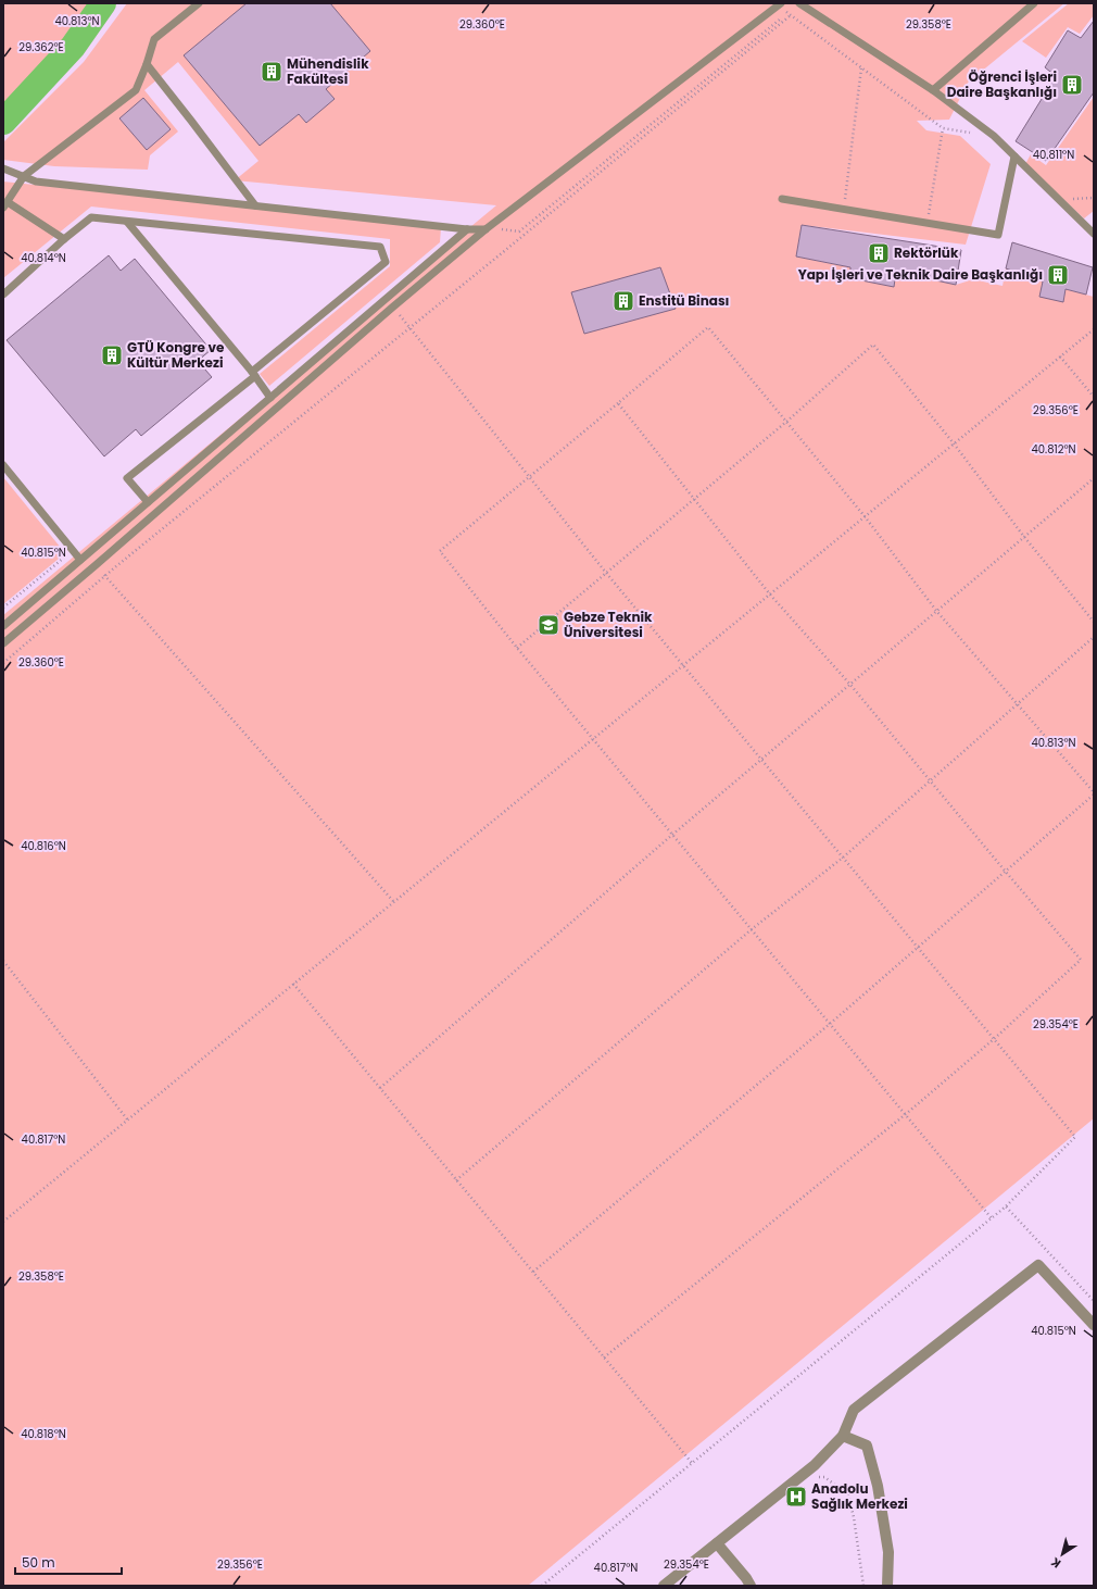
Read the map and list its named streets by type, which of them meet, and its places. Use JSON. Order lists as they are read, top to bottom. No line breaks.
{"places":{"building":["Mühendislik Fakültesi","Öğrenci İşleri Daire Başkanlığı","Rektörlük","Yapı İşleri ve Teknik Daire Başkanlığı","Enstitü Binası","GTÜ Kongre ve Kültür Merkezi"],"school or university":["Gebze Teknik Üniversitesi"],"hospital":["Anadolu Sağlık Merkezi"]},"scale_bar":"50 m","north":"bottom left","coordinates":["40.813°N","29.360°E","29.358°E","29.362°E","40.811°N","40.814°N","29.356°E","40.812°N","40.815°N","40.816°N","29.354°E","40.817°N","40.818°N"]}
